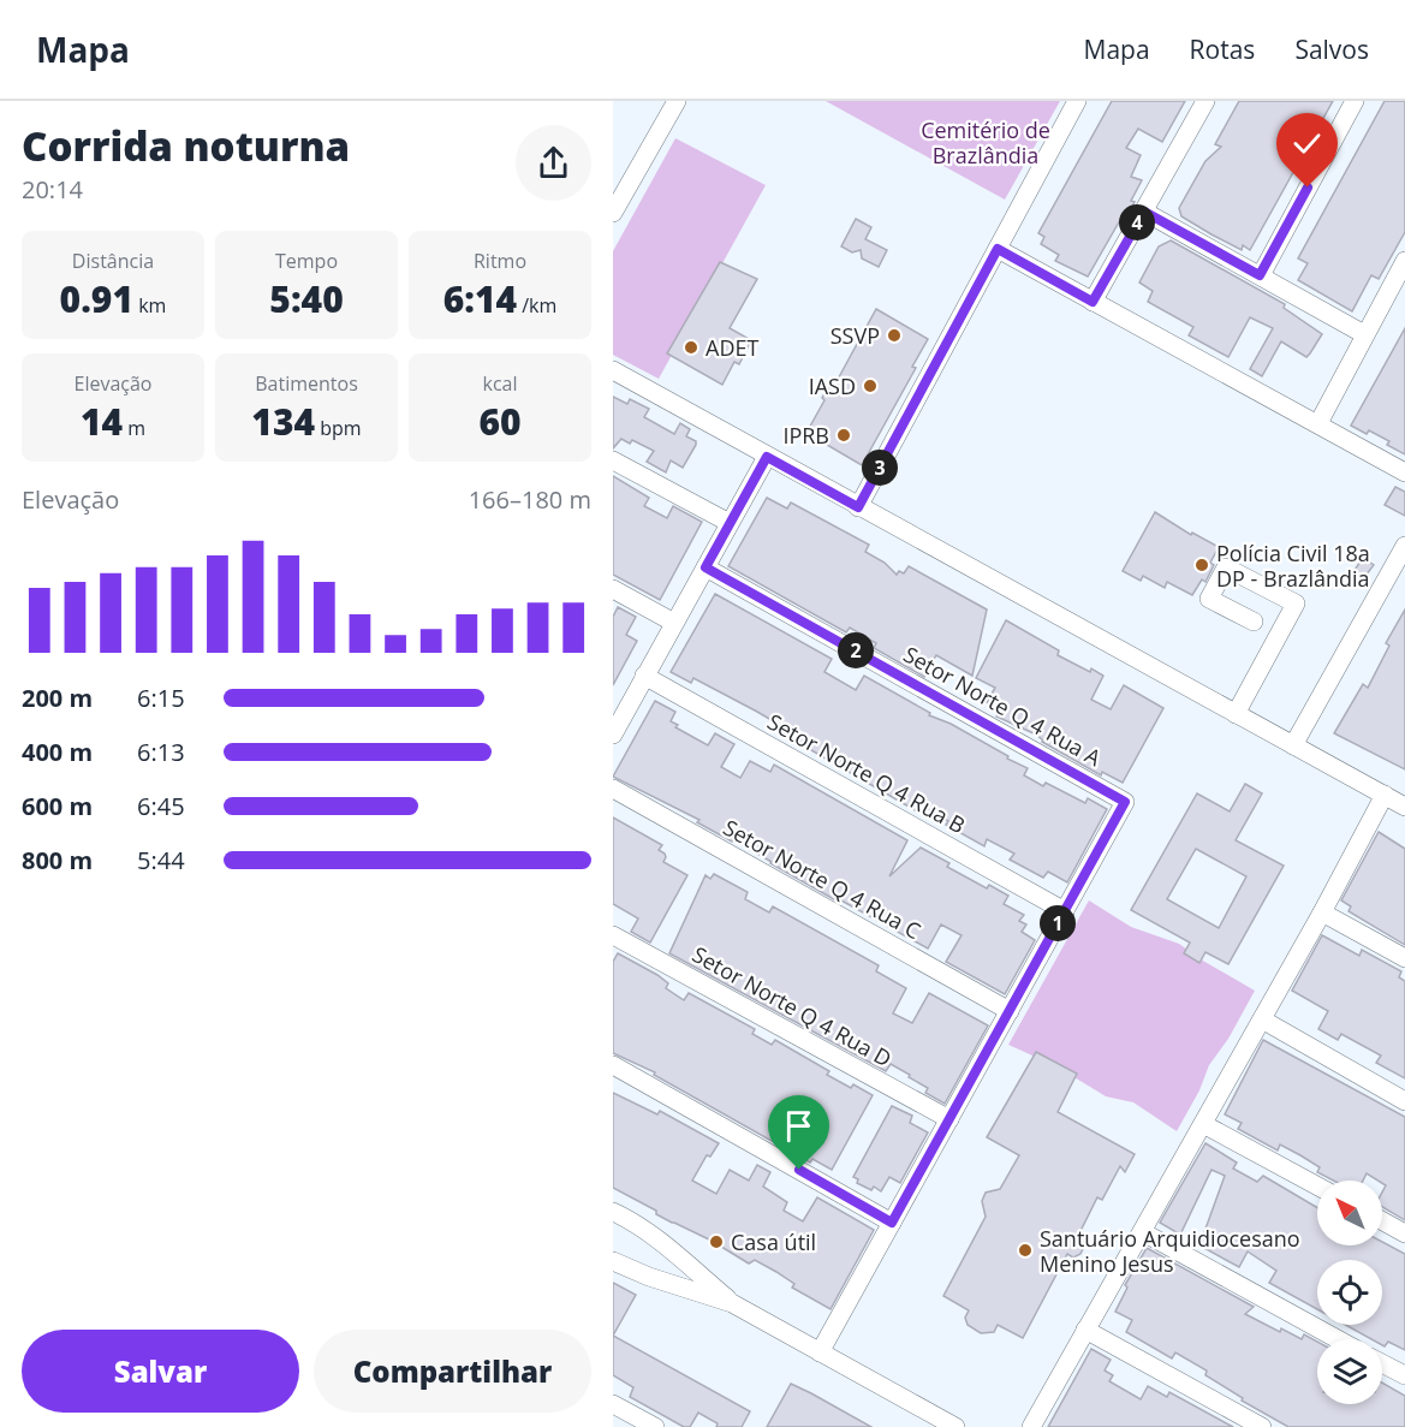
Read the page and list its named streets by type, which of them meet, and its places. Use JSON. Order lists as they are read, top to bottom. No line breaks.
{"streets":{"street":["Setor Norte Q 4 Rua A","Setor Norte Q 4 Rua B","Setor Norte Q 4 Rua C","Setor Norte Q 4 Rua D"]},"crossings":[["Setor Norte Q 4 Rua A","Setor Norte Q 4 Rua B"]],"parks":["Cemitério de Brazlândia"],"places":["SSVP","ADET","IASD","IPRB","Polícia Civil 18a DP - Brazlândia","Casa útil","Santuário Arquidiocesano Menino Jesus"],"north":"top left","page":{"header":"Mapa","nav":["Mapa","Rotas","Salvos"],"heading":["Corrida noturna","20:14"],"pins":["4","3","2","1"],"stats":[["Distância","0.91 km"],["Tempo","5:40"],["Ritmo","6:14 /km"],["Elevação","14 m"],["Batimentos","134 bpm"],["kcal","60"]],"chart":["Elevação","166–180 m"],"list":[{"name":"200 m","note":"6:15"},{"name":"400 m","note":"6:13"},{"name":"600 m","note":"6:45"},{"name":"800 m","note":"5:44"}],"buttons":["Salvar","Compartilhar"]}}
